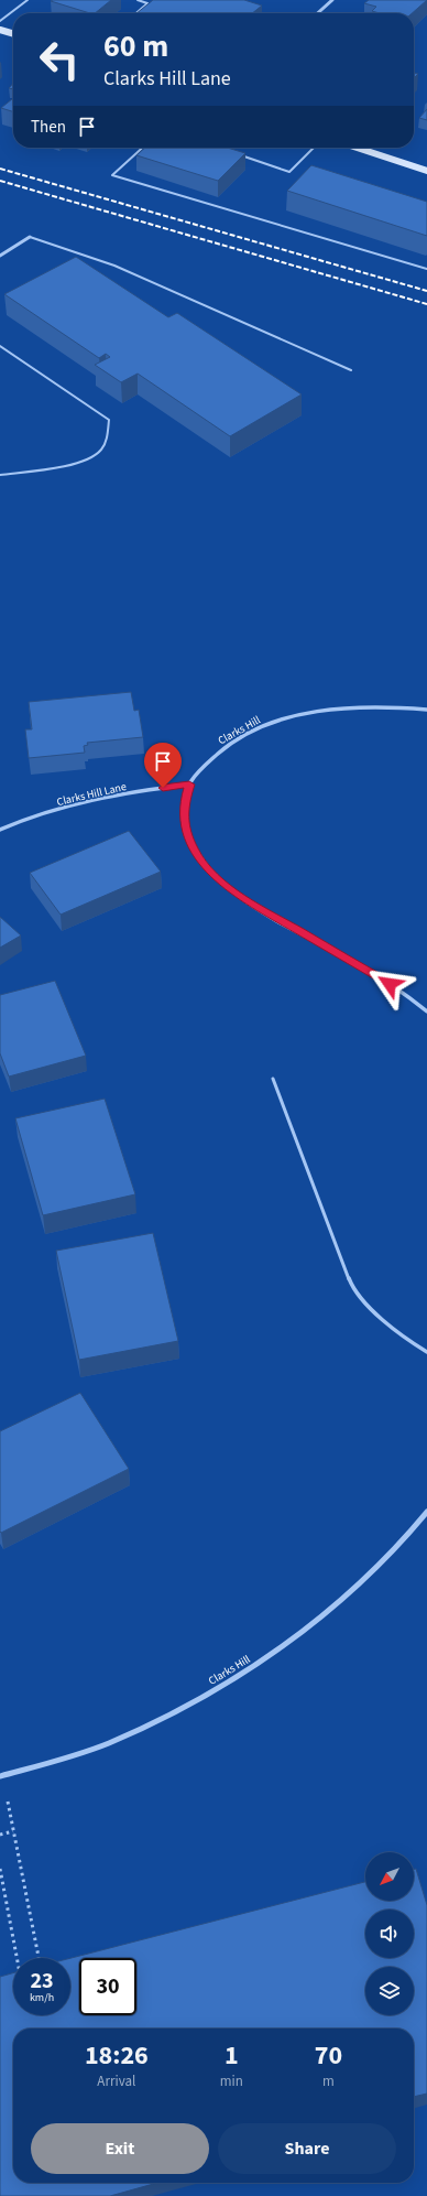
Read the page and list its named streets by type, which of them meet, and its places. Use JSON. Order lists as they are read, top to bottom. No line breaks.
{"streets":{"street":["Clarks Hill","Clarks Hill Lane"]},"crossings":[["Clarks Hill","Clarks Hill Lane"]],"north":"bottom left","page":{"turn":["60 m","Clarks Hill Lane"],"then":"Then","speed":"23 km/h","limit":"30","eta":["18:26","Arrival","1","min","70","m"],"buttons":["Exit","Share"]}}
